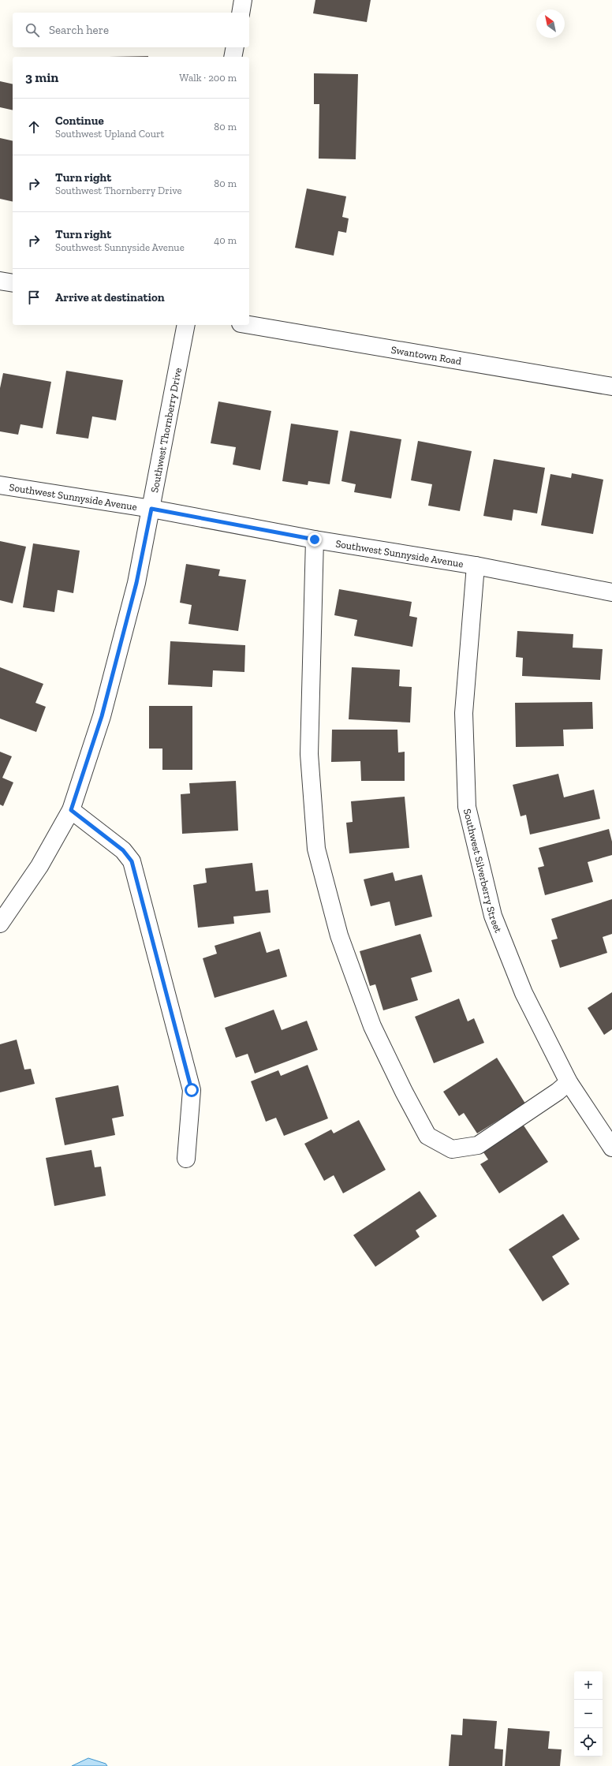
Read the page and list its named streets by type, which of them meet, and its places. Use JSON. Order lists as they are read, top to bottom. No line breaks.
{"streets":{"street":["Swantown Road","Southwest Thornberry Drive","Southwest Sunnyside Avenue","Southwest Silverberry Street"]},"crossings":[["Southwest Thornberry Drive","Southwest Sunnyside Avenue"],["Southwest Sunnyside Avenue","Southwest Silverberry Street"]],"north":"top left","page":{"search":"Search here","heading":["3 min","Walk · 200 m"],"list":[["Continue","Southwest Upland Court","80 m"],["Turn right","Southwest Thornberry Drive","80 m"],["Turn right","Southwest Sunnyside Avenue","40 m"],"Arrive at destination"],"map_buttons":["+","−"]}}
